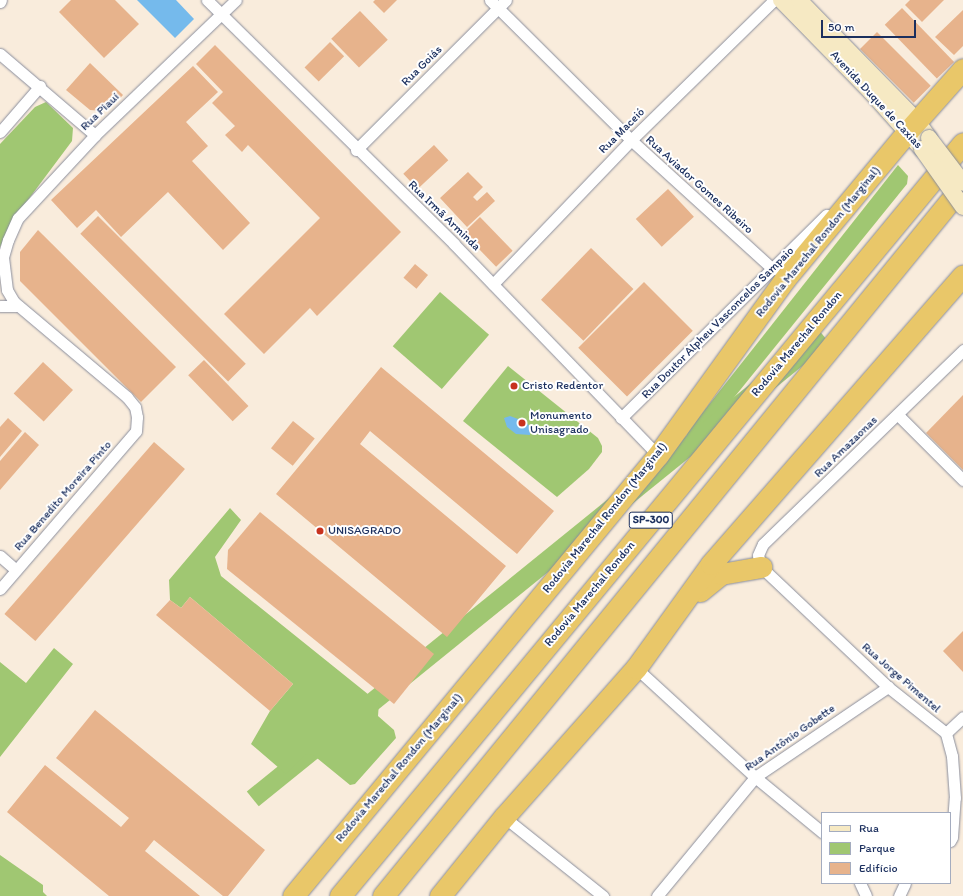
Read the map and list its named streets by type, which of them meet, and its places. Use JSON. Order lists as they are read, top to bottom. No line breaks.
{"streets":{"highway":["Rodovia Marechal Rondon (Marginal)","Rua Doutor Alpheu Vasconcelos Sampaio","Rodovia Marechal Rondon","SP-300"],"main road":["Avenida Duque de Caxias"],"street":["Rua Goiás","Rua Piauí","Rua Maceió","Rua Aviador Gomes Ribeiro","Rua Irmã Arminda","Rua Amazaonas","Rua Benedito Moreira Pinto","Rua Jorge Pimentel","Rua Antônio Gobette"]},"crossings":[["Rua Goiás","Rua Aviador Gomes Ribeiro"],["Rua Goiás","Rua Irmã Arminda"],["Avenida Duque de Caxias","Rodovia Marechal Rondon (Marginal)"],["Avenida Duque de Caxias","Rua Doutor Alpheu Vasconcelos Sampaio"],["Avenida Duque de Caxias","SP-300"],["Rua Piauí","Rua Irmã Arminda"],["Rua Maceió","Rua Aviador Gomes Ribeiro"],["Rua Maceió","Rua Irmã Arminda"],["Rua Aviador Gomes Ribeiro","Rua Doutor Alpheu Vasconcelos Sampaio"],["Rua Irmã Arminda","Rodovia Marechal Rondon (Marginal)"],["Rua Irmã Arminda","Rua Doutor Alpheu Vasconcelos Sampaio"],["Rodovia Marechal Rondon (Marginal)","Rua Doutor Alpheu Vasconcelos Sampaio"],["Rua Amazaonas","Rua Jorge Pimentel"],["Rua Jorge Pimentel","Rua Antônio Gobette"]],"places":["Cristo Redentor","Monumento Unisagrado","UNISAGRADO"],"legend":["Rua","Parque","Edifício"],"scale_bar":"50 m"}
